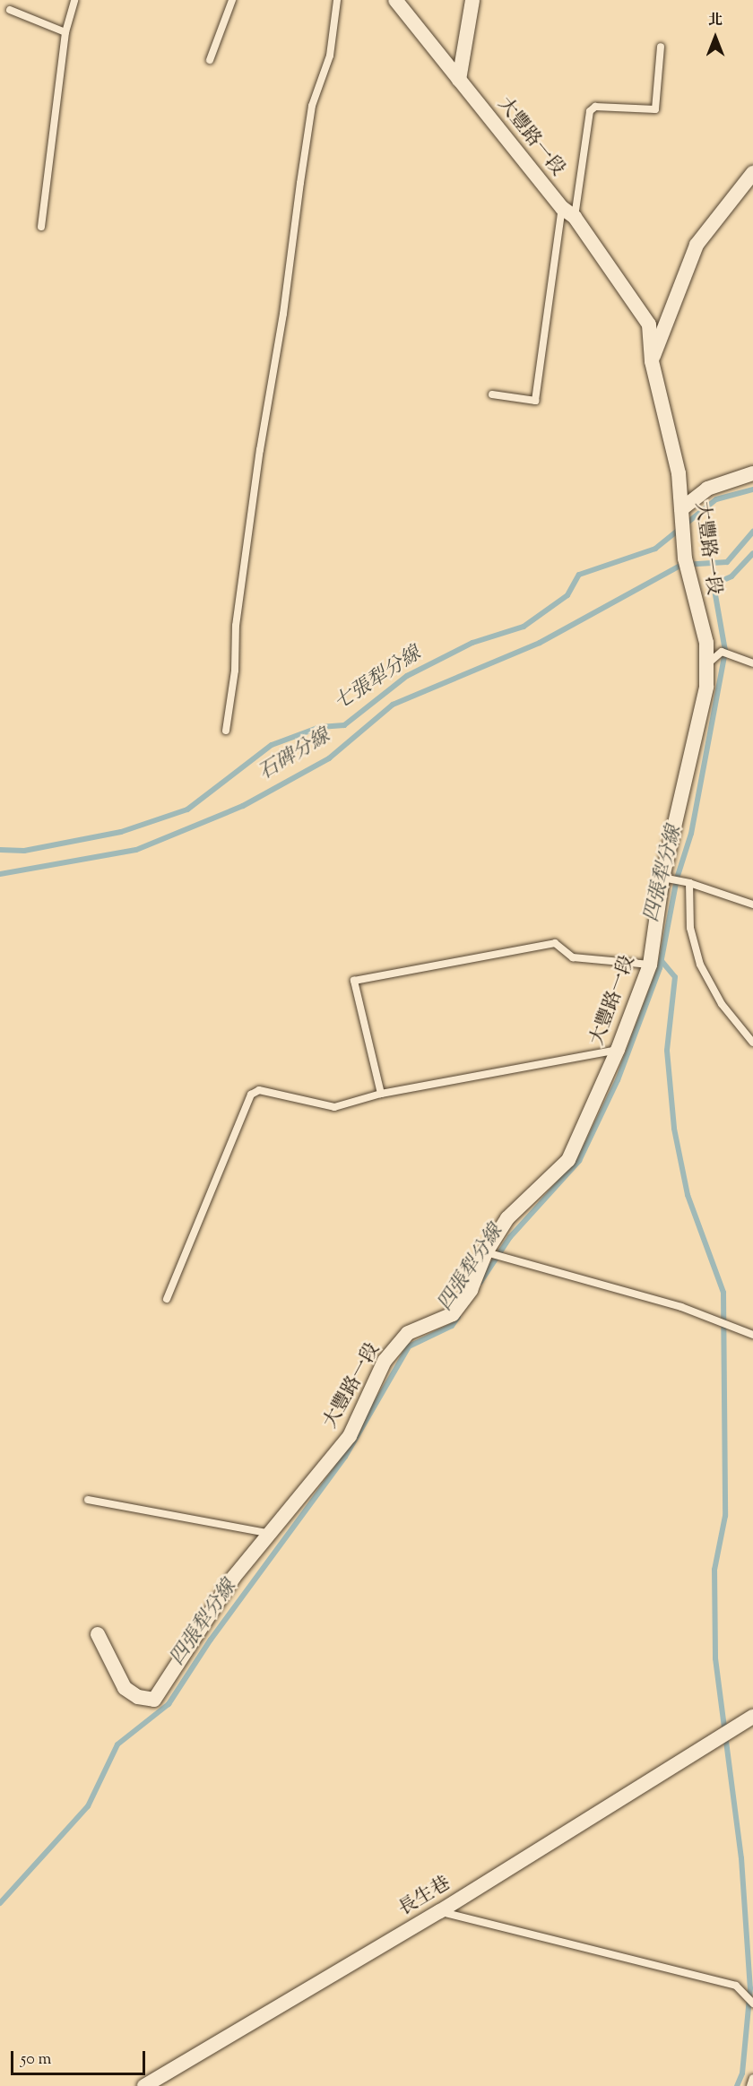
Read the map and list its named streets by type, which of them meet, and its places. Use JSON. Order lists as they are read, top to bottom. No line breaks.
{"streets":{"street":["大豐路一段","長生巷"]},"water":["七張犁分線","石碑分線","四張犁分線"],"scale_bar":"50 m","north":"top"}
